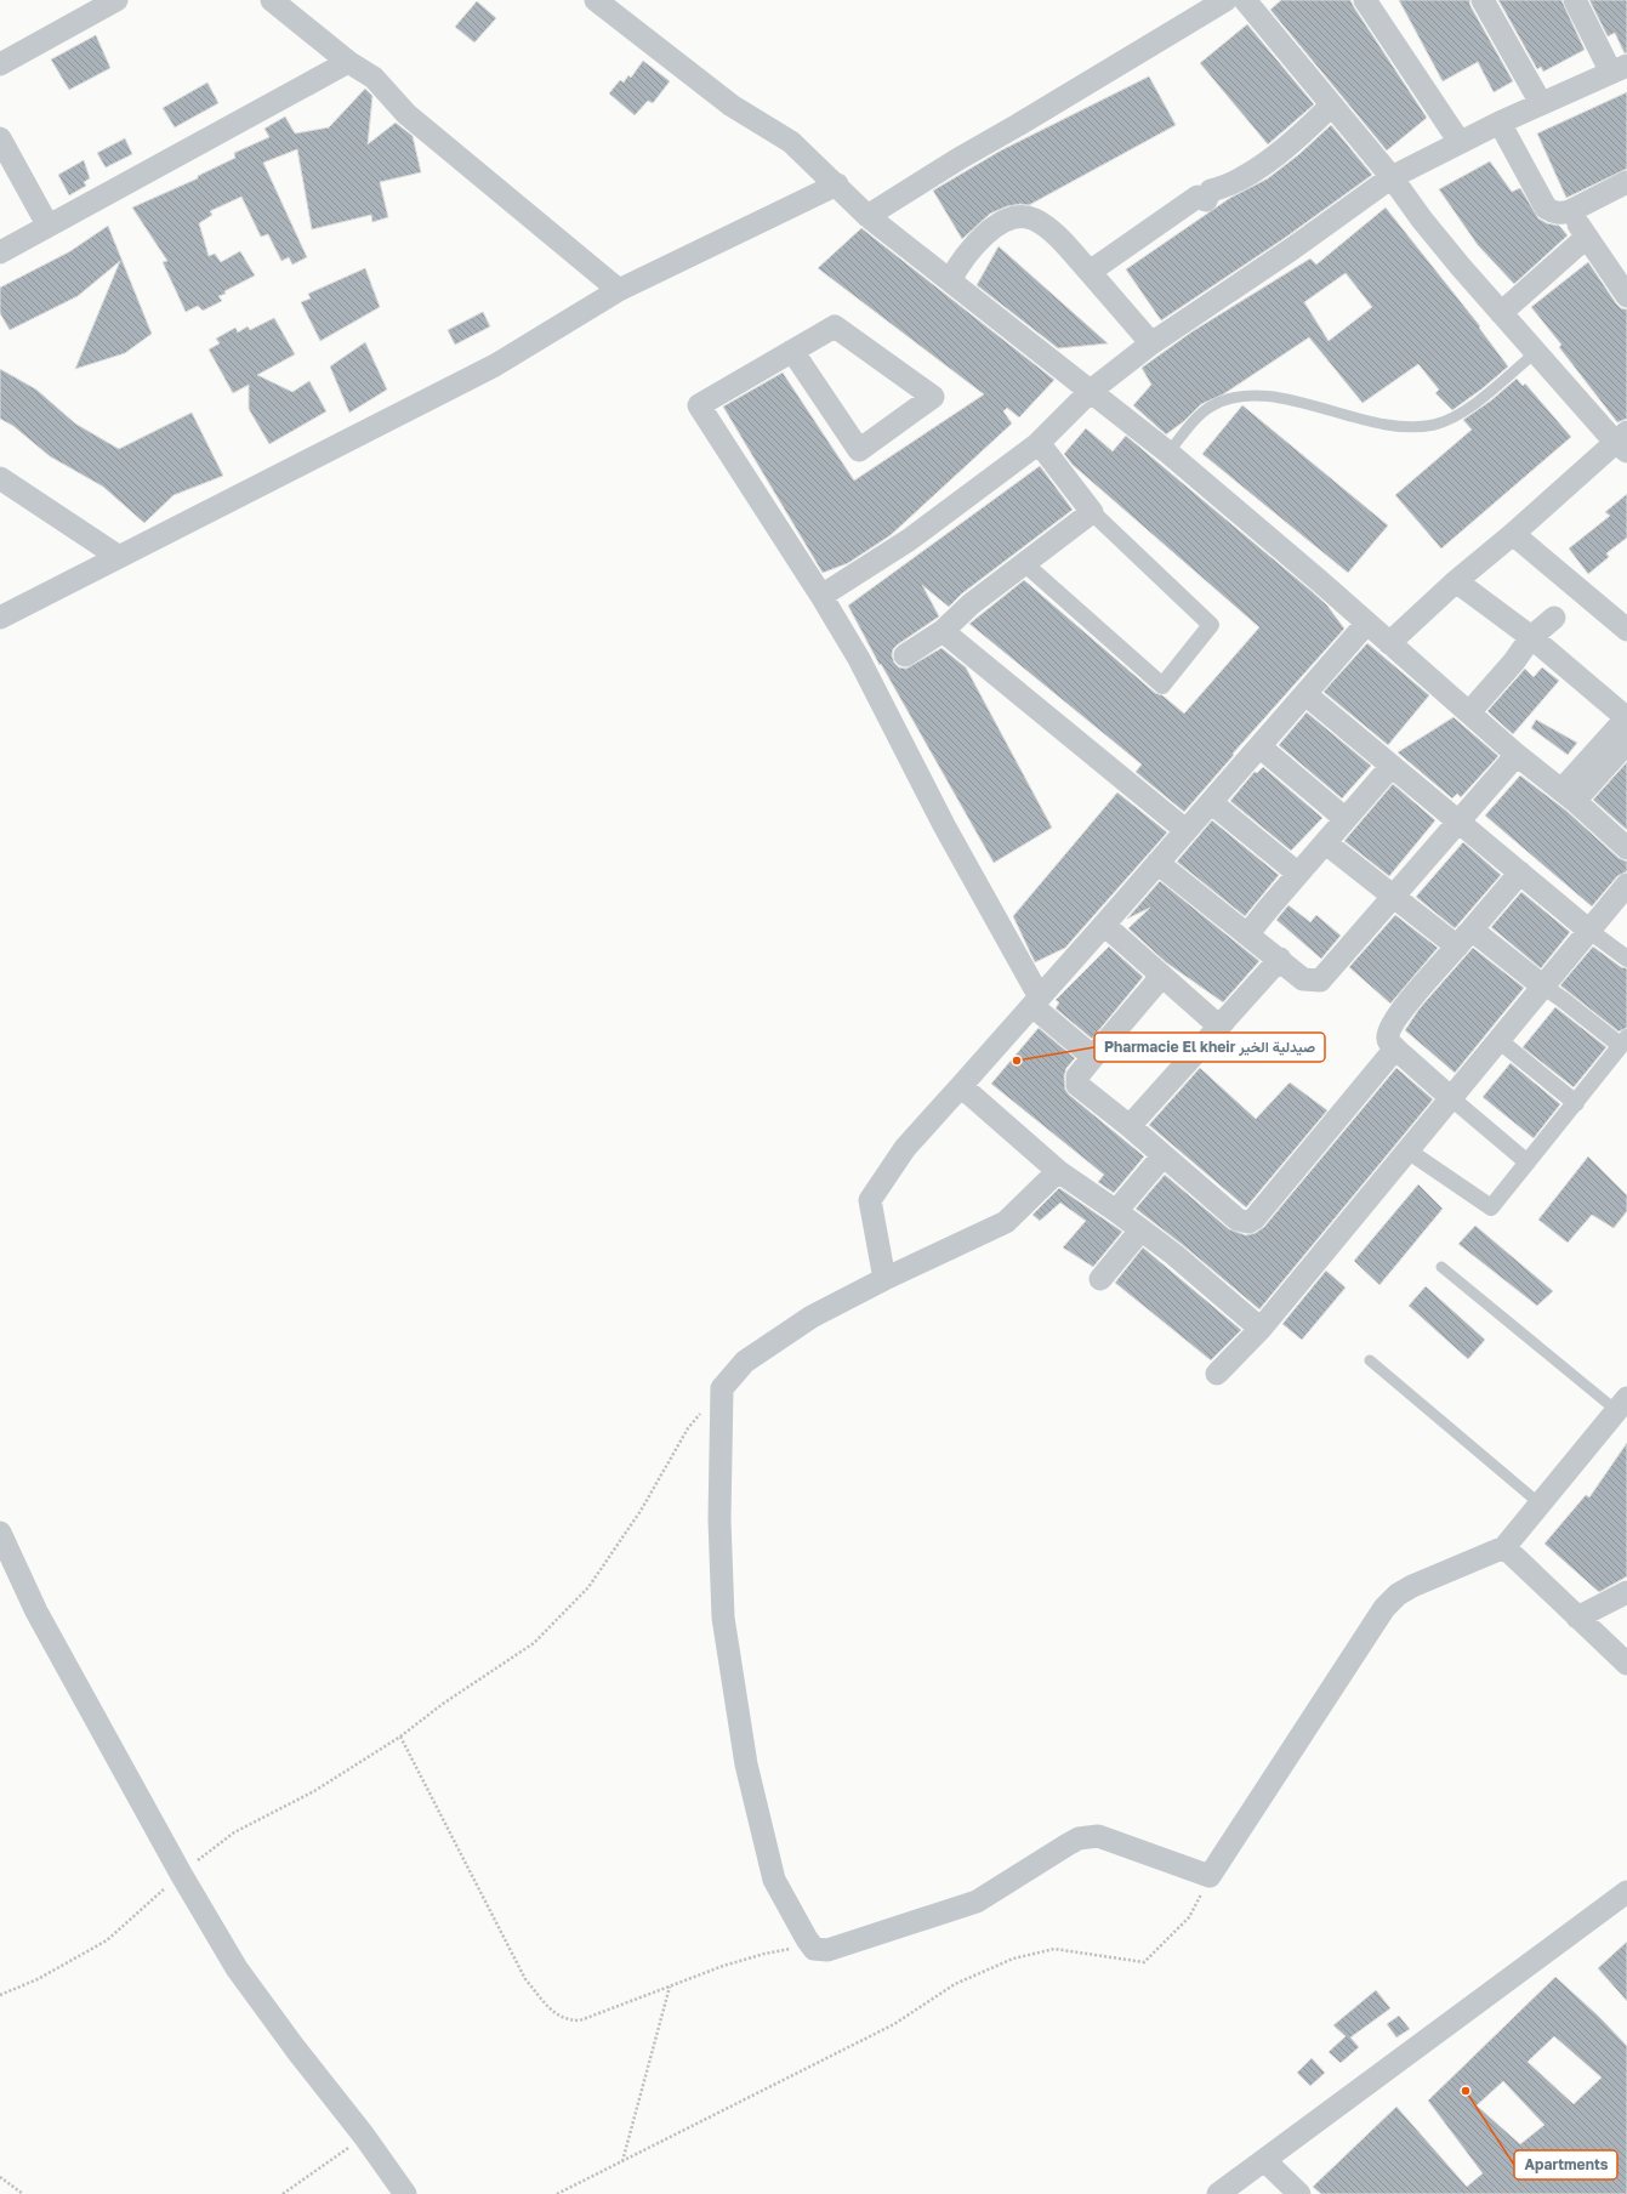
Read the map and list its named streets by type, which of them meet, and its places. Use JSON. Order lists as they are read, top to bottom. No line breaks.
{"places":["Pharmacie El kheir صيدلية الخير","Apartments"]}
